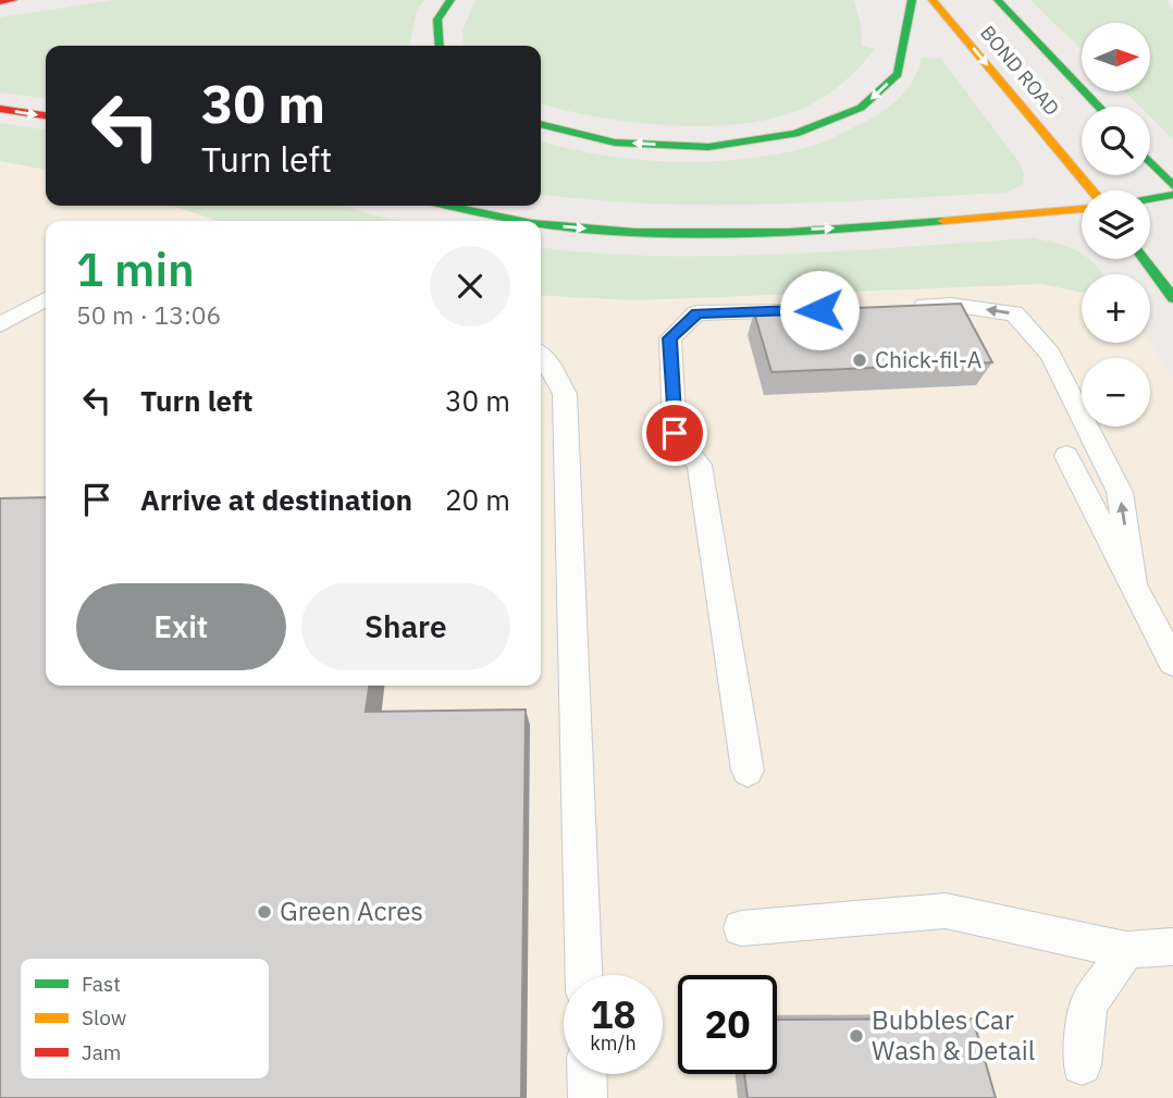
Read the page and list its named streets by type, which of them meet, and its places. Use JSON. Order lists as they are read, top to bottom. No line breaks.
{"streets":{"main road":["BOND ROAD"]},"places":["Chick-fil-A","Green Acres","Bubbles Car Wash & Detail"],"legend":["Fast","Slow","Jam"],"north":"right","page":{"map_buttons":["+","−"],"turn":["30 m","Turn left"],"heading":["1 min","50 m · 13:06"],"list":[{"name":"Turn left","value":"30 m"},{"name":"Arrive at destination","value":"20 m"}],"buttons":["Exit","Share"],"speed":"18 km/h","limit":"20"}}
